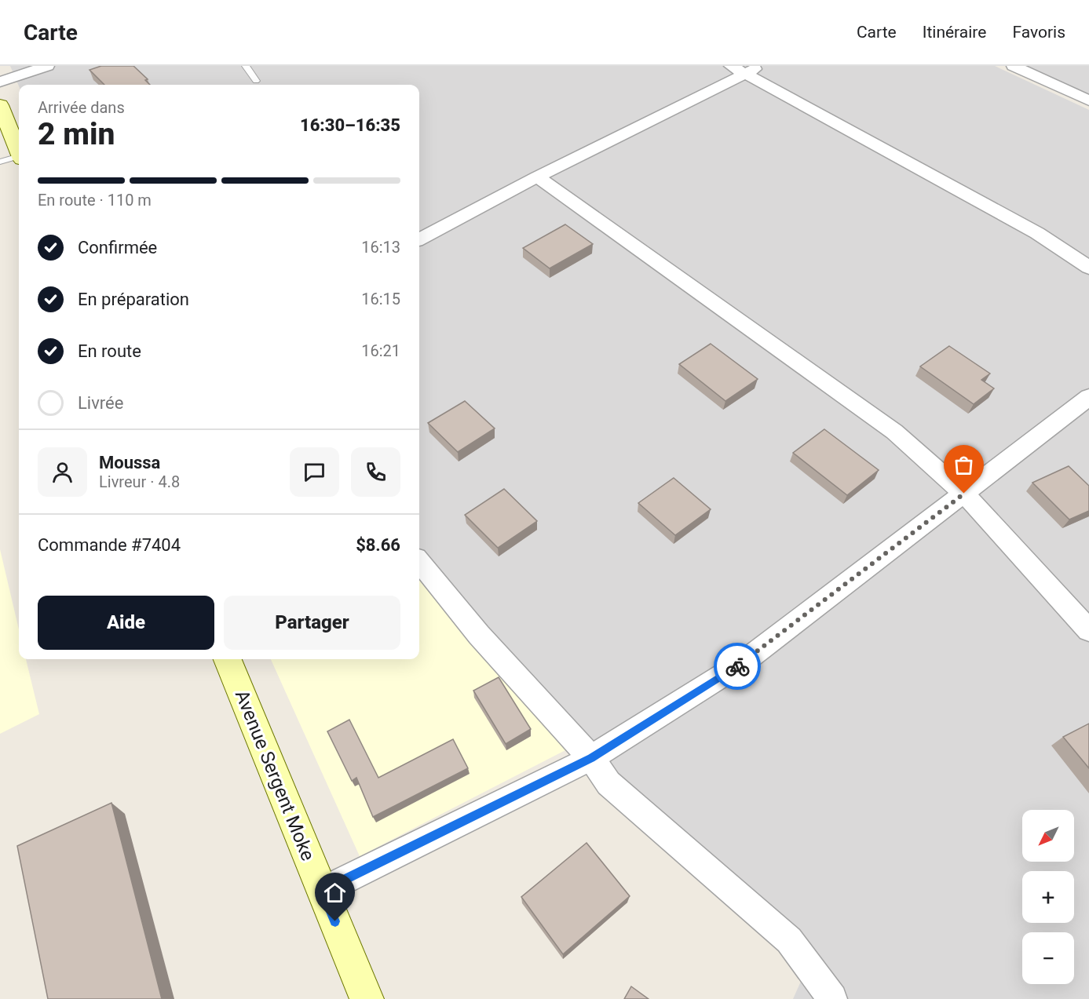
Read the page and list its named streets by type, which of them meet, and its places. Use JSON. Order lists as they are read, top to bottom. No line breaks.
{"streets":{"main road":["Avenue Sergent Moke"]},"north":"bottom left","page":{"header":"Carte","nav":["Carte","Itinéraire","Favoris"],"heading":["2 min","Arrivée dans","16:30–16:35"],"panel":["Moussa","Livreur · 4.8","Commande #7404","$8.66"],"bar":"En route · 110 m","list":[["Confirmée","16:13"],["En préparation","16:15"],["En route","16:21"],"Livrée"],"buttons":["Aide","Partager"],"map_buttons":["+","−"]}}
